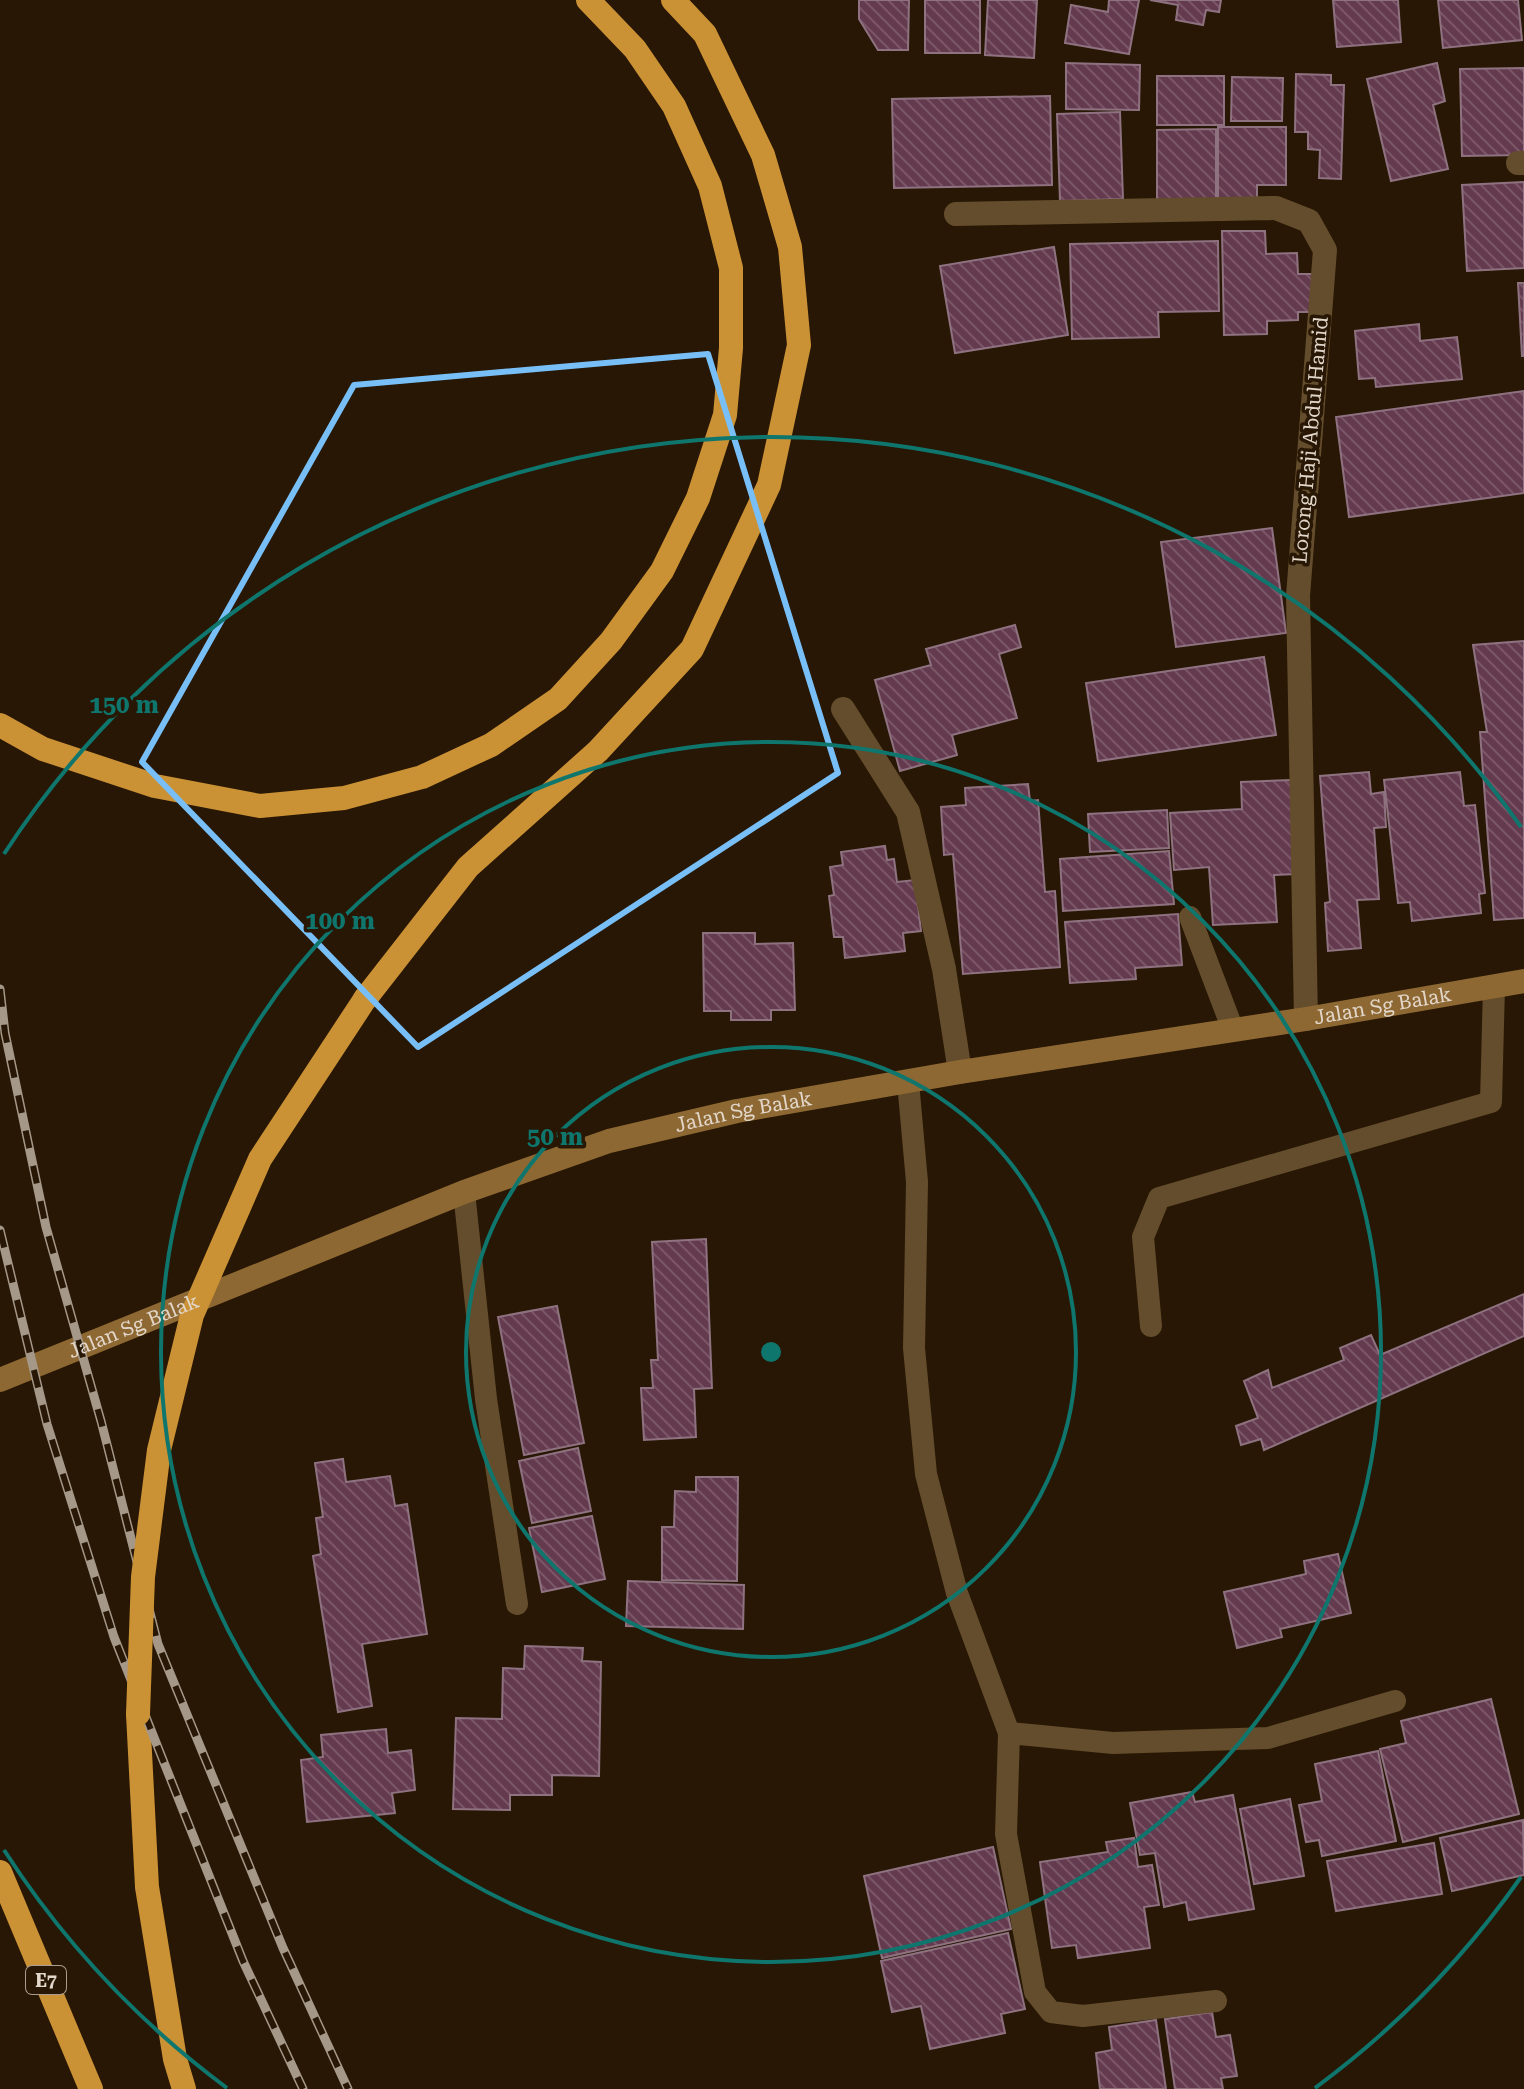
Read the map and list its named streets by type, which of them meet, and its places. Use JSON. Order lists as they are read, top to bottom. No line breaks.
{"streets":{"highway":["E7"],"street":["Lorong Haji Abdul Hamid","Jalan Sg Balak"]},"crossings":[["Lorong Haji Abdul Hamid","Jalan Sg Balak"]],"rings":["150 m","100 m","50 m"]}
